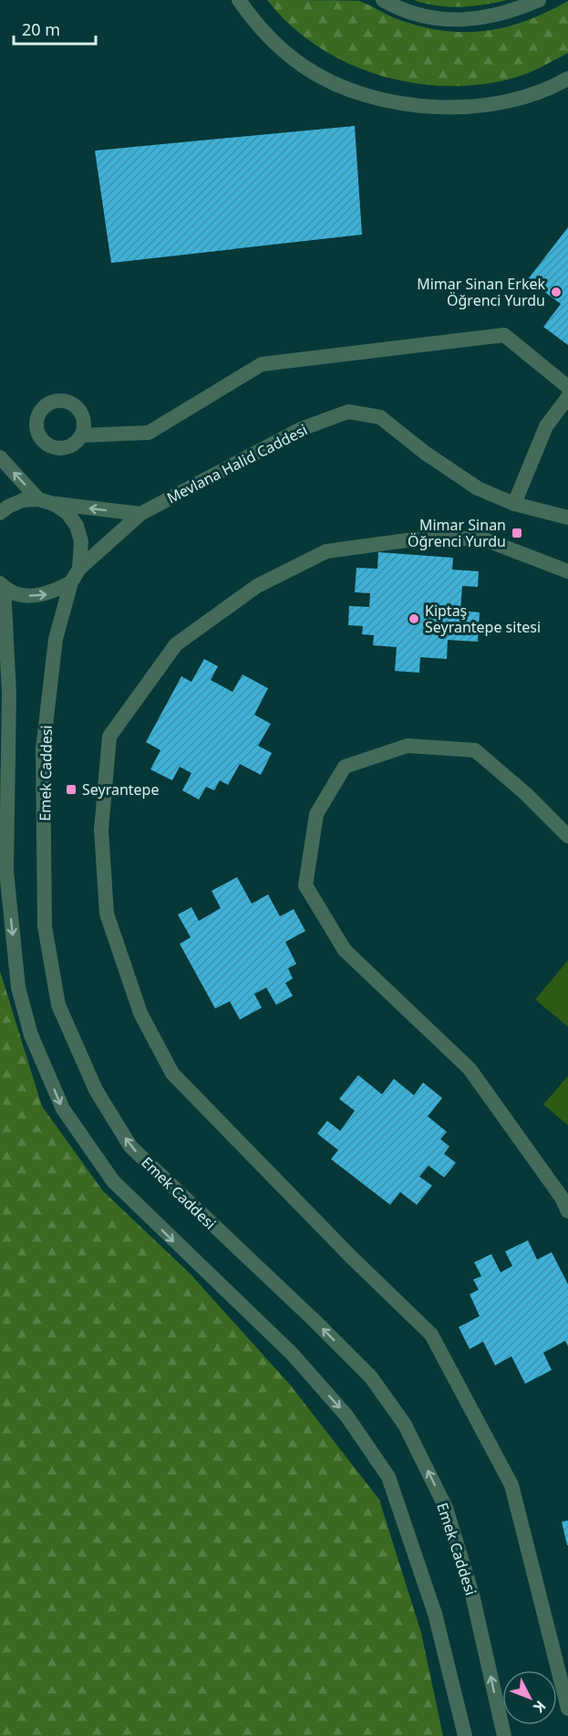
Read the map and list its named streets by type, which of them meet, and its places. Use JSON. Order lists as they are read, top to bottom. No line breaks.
{"streets":{"street":["Mevlana Halid Caddesi","Emek Caddesi"]},"crossings":[["Mevlana Halid Caddesi","Emek Caddesi"]],"places":{"other":["Mimar Sinan Erkek Öğrenci Yurdu","Kiptaş Seyrantepe sitesi"],"transit":["Mimar Sinan Öğrenci Yurdu","Seyrantepe"]},"scale_bar":"20 m","north":"bottom right"}
